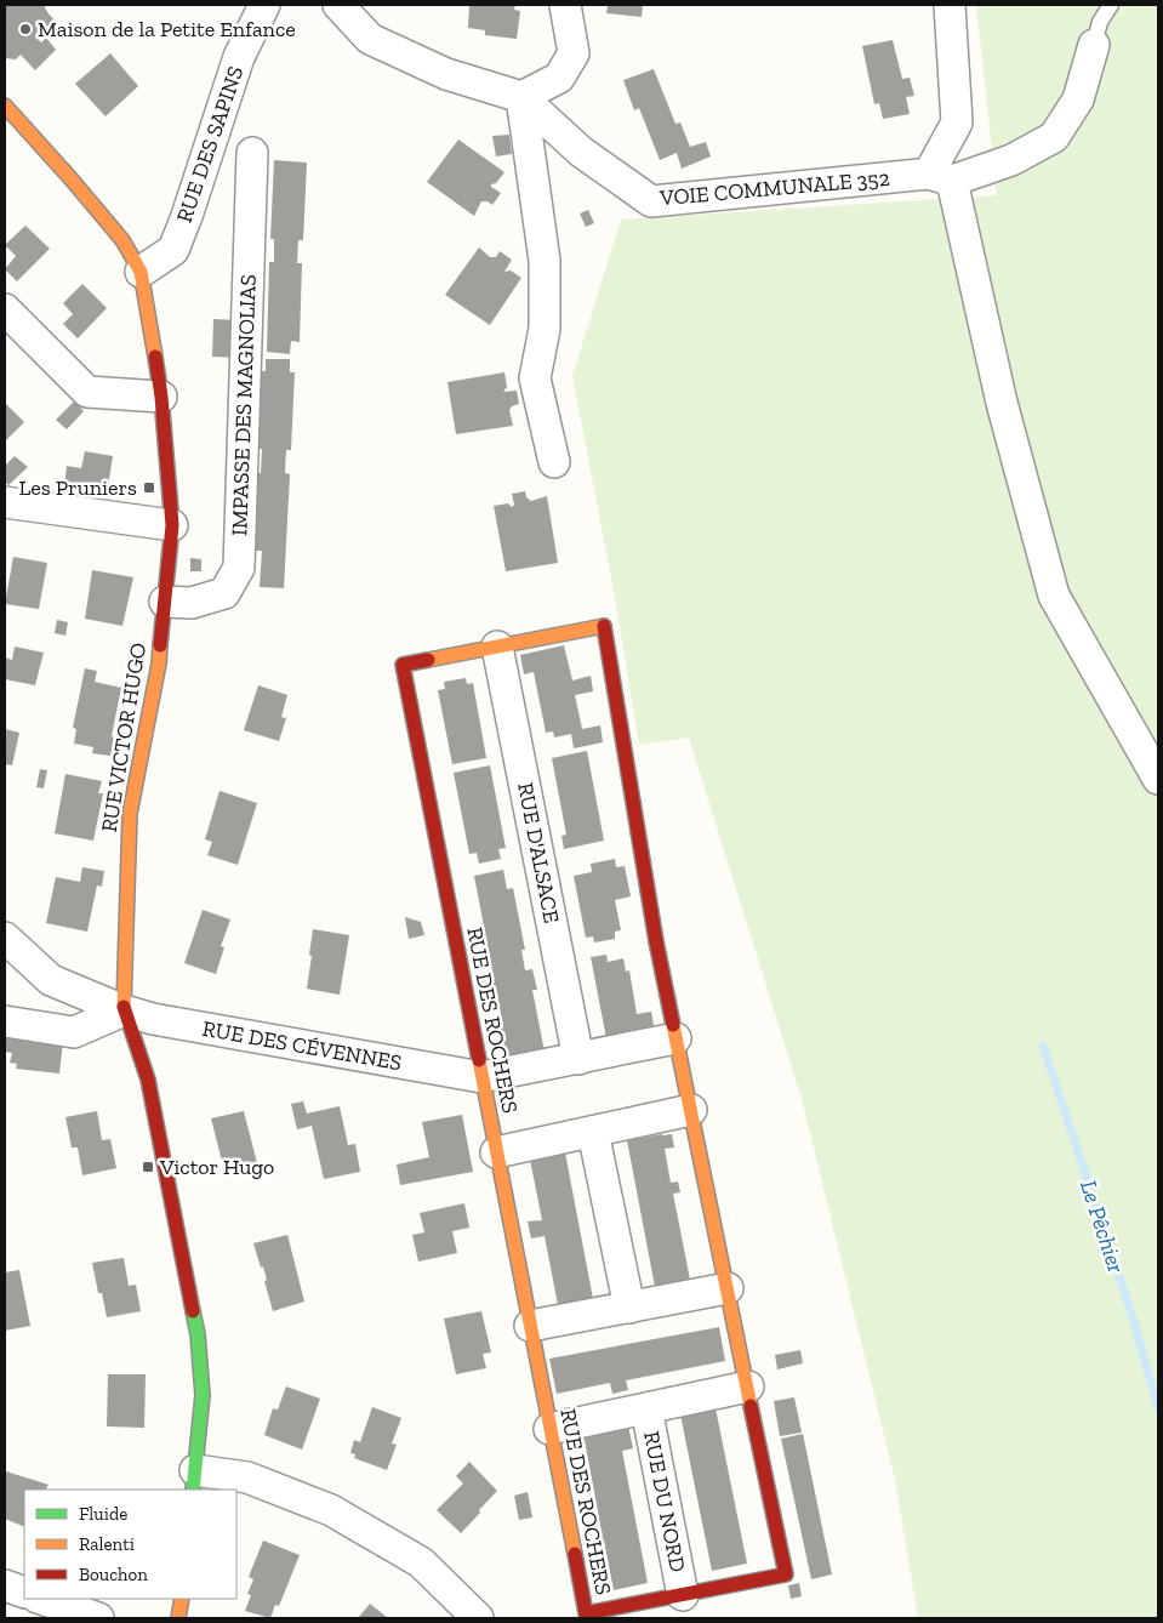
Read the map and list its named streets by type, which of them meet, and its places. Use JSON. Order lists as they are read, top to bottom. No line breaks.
{"streets":{"street":["RUE DES SAPINS","VOIE COMMUNALE 352","IMPASSE DES MAGNOLIAS","RUE VICTOR HUGO","RUE D'ALSACE","RUE DES ROCHERS","RUE DES CÉVENNES","RUE DU NORD"]},"crossings":[["RUE DES SAPINS","RUE VICTOR HUGO"],["IMPASSE DES MAGNOLIAS","RUE VICTOR HUGO"],["RUE VICTOR HUGO","RUE DES CÉVENNES"],["RUE D'ALSACE","RUE DES ROCHERS"],["RUE DES ROCHERS","RUE DES CÉVENNES"],["RUE DES ROCHERS","RUE DU NORD"]],"water":["Le Pêchier"],"places":{"other":["Maison de la Petite Enfance"],"transit":["Les Pruniers","Victor Hugo"]},"legend":["Fluide","Ralenti","Bouchon"]}
